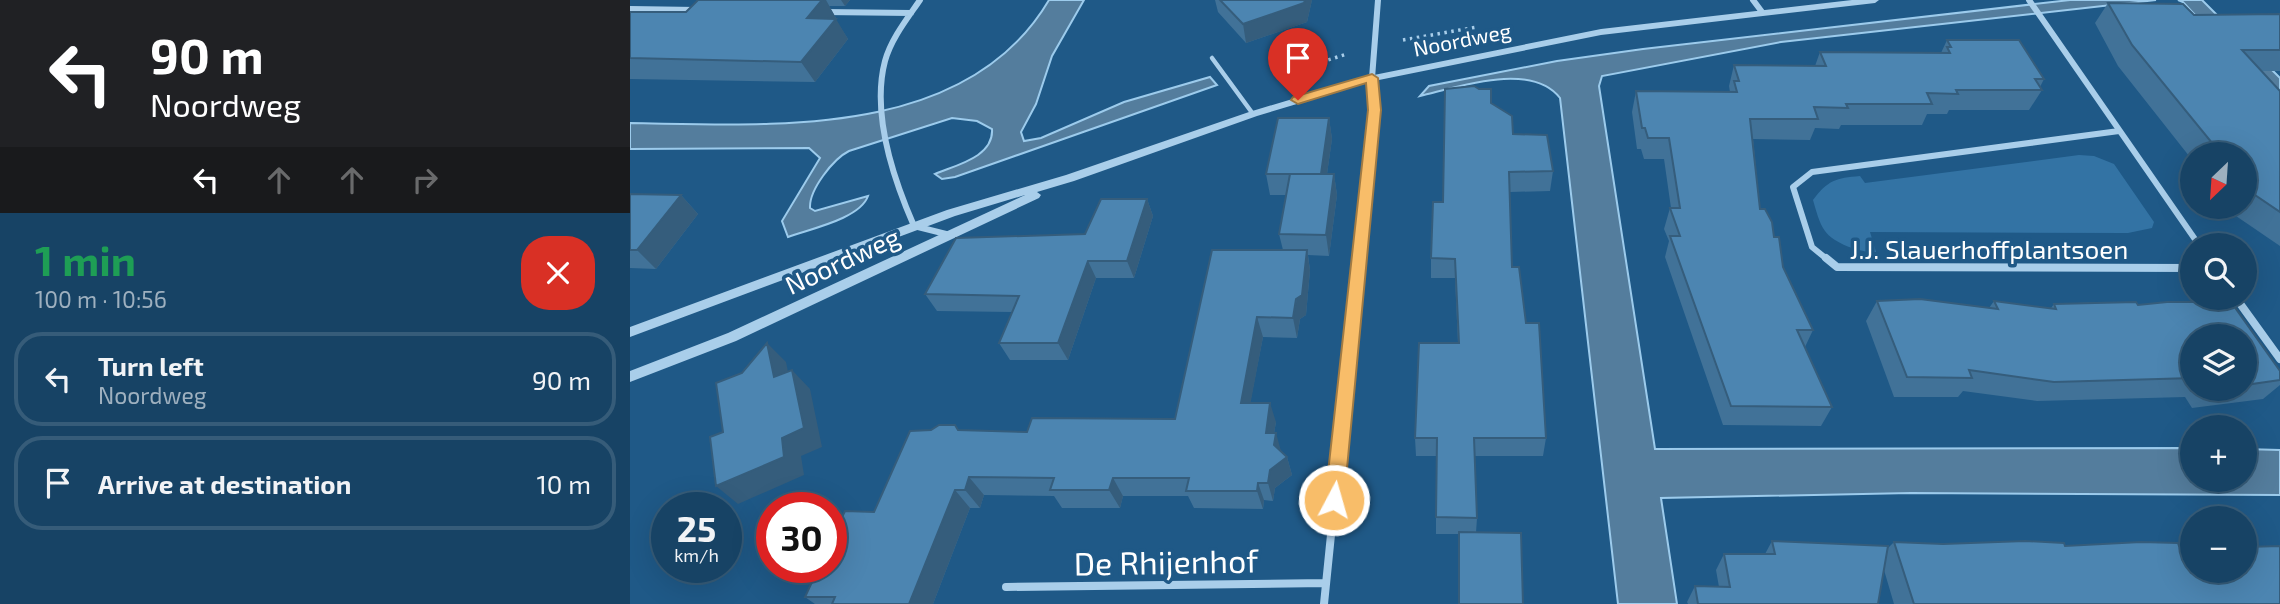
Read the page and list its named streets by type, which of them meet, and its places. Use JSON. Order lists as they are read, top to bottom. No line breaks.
{"streets":{"street":["Noordweg","J.J. Slauerhoffplantsoen","De Rhijenhof"]},"north":"bottom left","page":{"turn":["90 m","Noordweg"],"map_buttons":["+","−"],"heading":["1 min","100 m · 10:56"],"list":[{"name":"Turn left","note":"Noordweg","value":"90 m"},{"name":"Arrive at destination","value":"10 m"}],"speed":"25 km/h","limit":"30"}}
